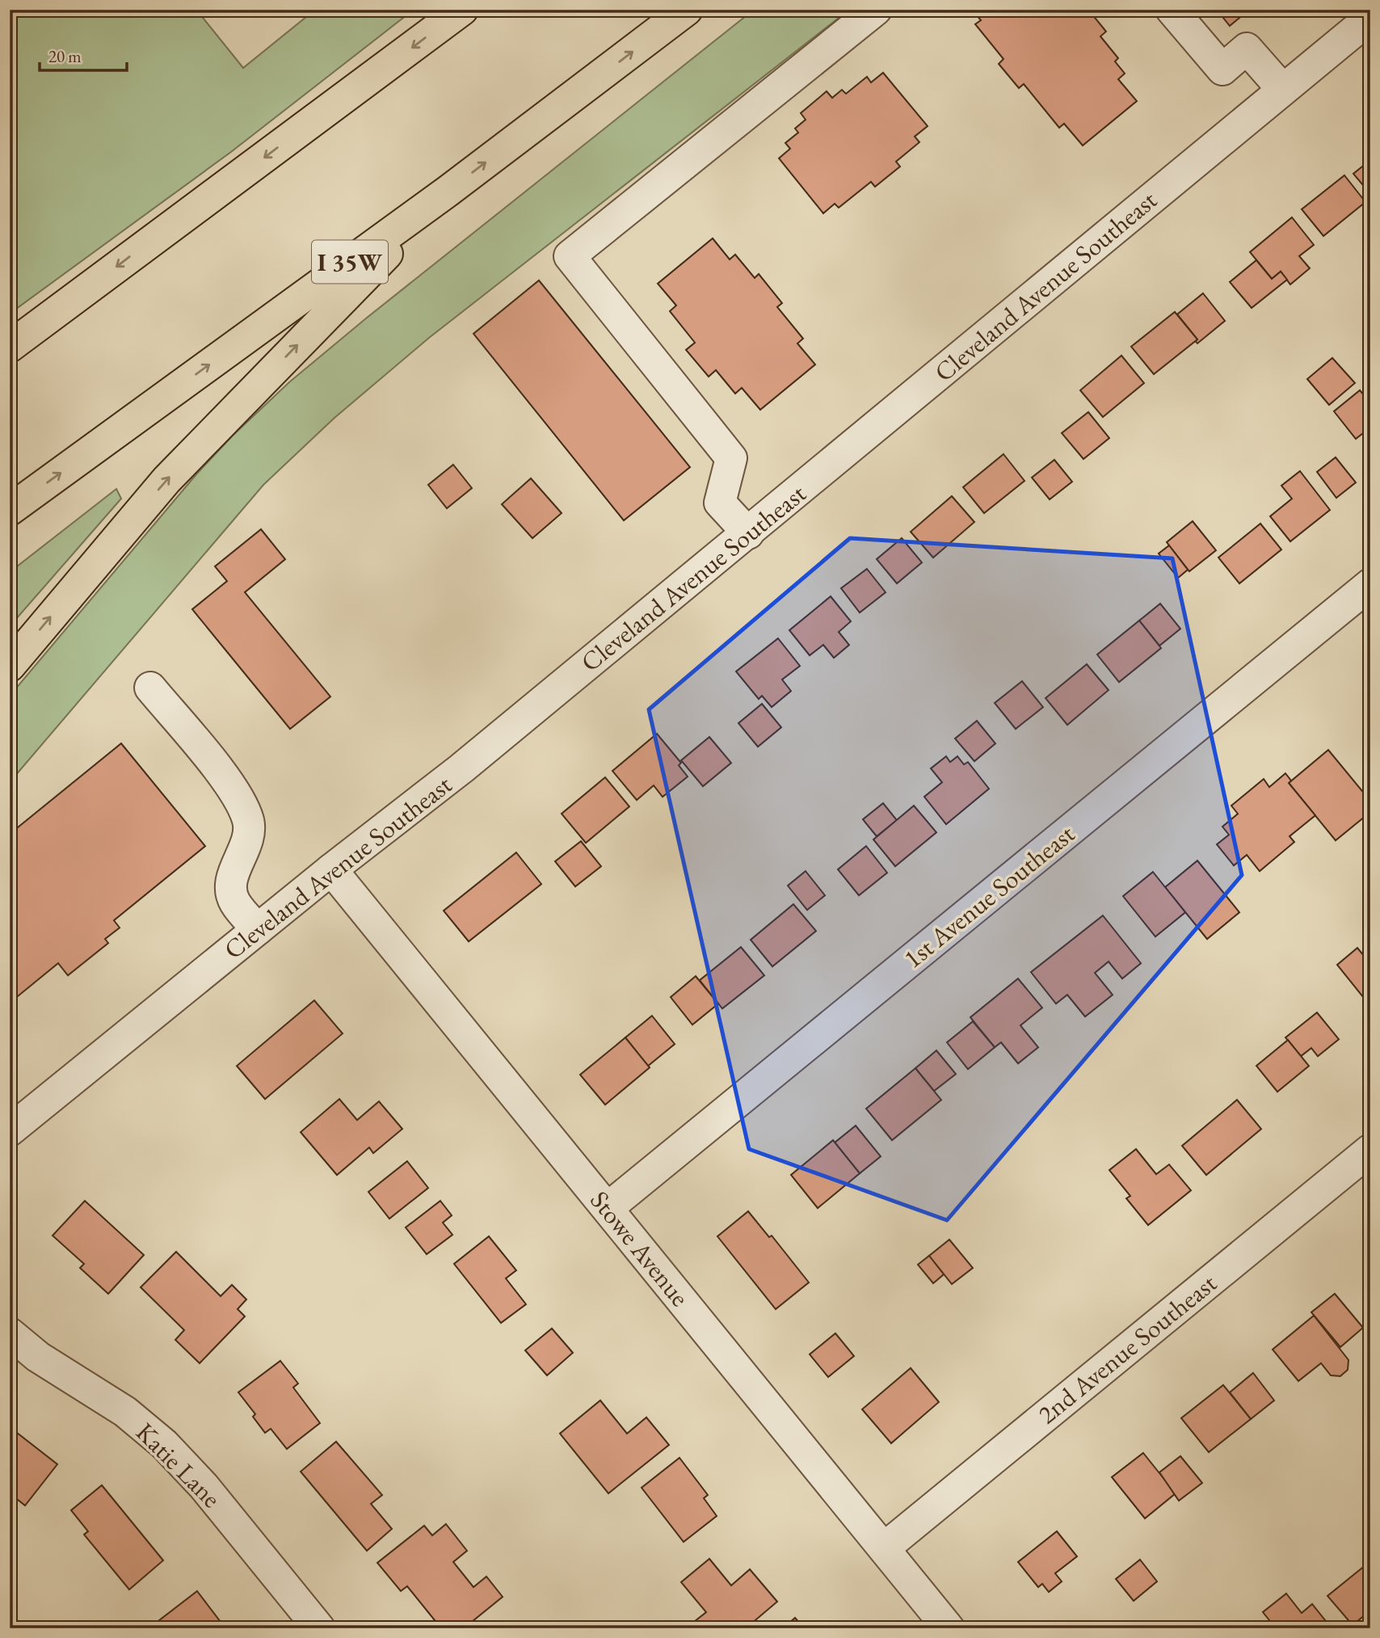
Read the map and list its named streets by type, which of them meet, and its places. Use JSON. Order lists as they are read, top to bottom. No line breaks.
{"streets":{"highway":["I 35W"],"street":["Cleveland Avenue Southeast","1st Avenue Southeast","Stowe Avenue","2nd Avenue Southeast","Katie Lane"]},"crossings":[["Cleveland Avenue Southeast","Stowe Avenue"],["1st Avenue Southeast","Stowe Avenue"],["Stowe Avenue","2nd Avenue Southeast"]],"scale_bar":"20 m"}
